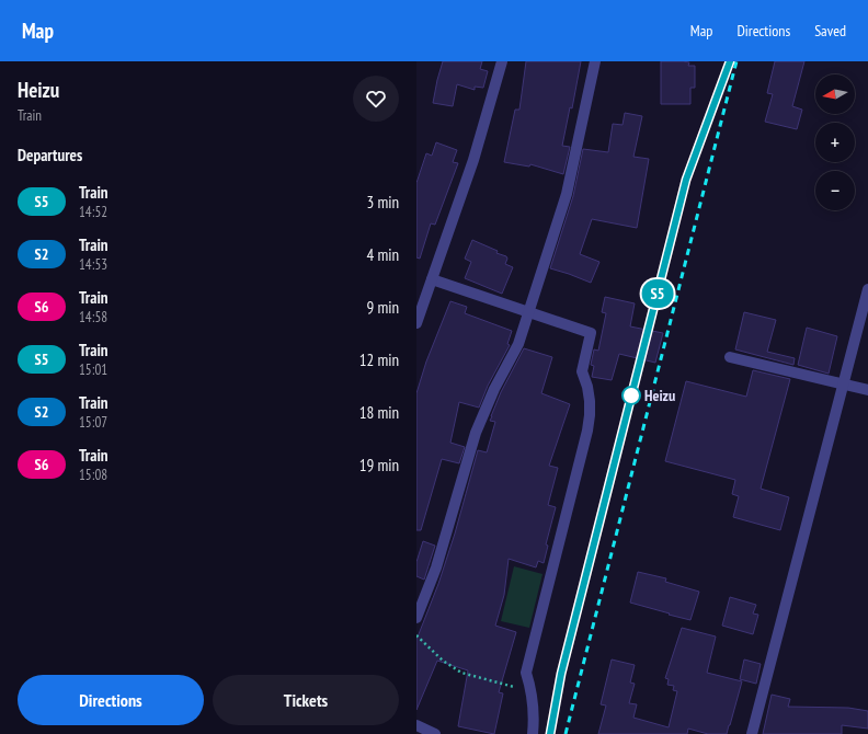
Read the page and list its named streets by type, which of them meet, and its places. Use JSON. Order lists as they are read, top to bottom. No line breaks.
{"places":["Heizu"],"north":"left","page":{"header":"Map","nav":["Map","Directions","Saved"],"heading":[["Heizu","Train"],"Departures"],"on_map":"S5","map_buttons":["+","−"],"list":[{"mark":"S5","name":"Train","note":"14:52","value":"3 min"},{"mark":"S2","name":"Train","note":"14:53","value":"4 min"},{"mark":"S6","name":"Train","note":"14:58","value":"9 min"},{"mark":"S5","name":"Train","note":"15:01","value":"12 min"},{"mark":"S2","name":"Train","note":"15:07","value":"18 min"},{"mark":"S6","name":"Train","note":"15:08","value":"19 min"}],"buttons":["Directions","Tickets"]}}
